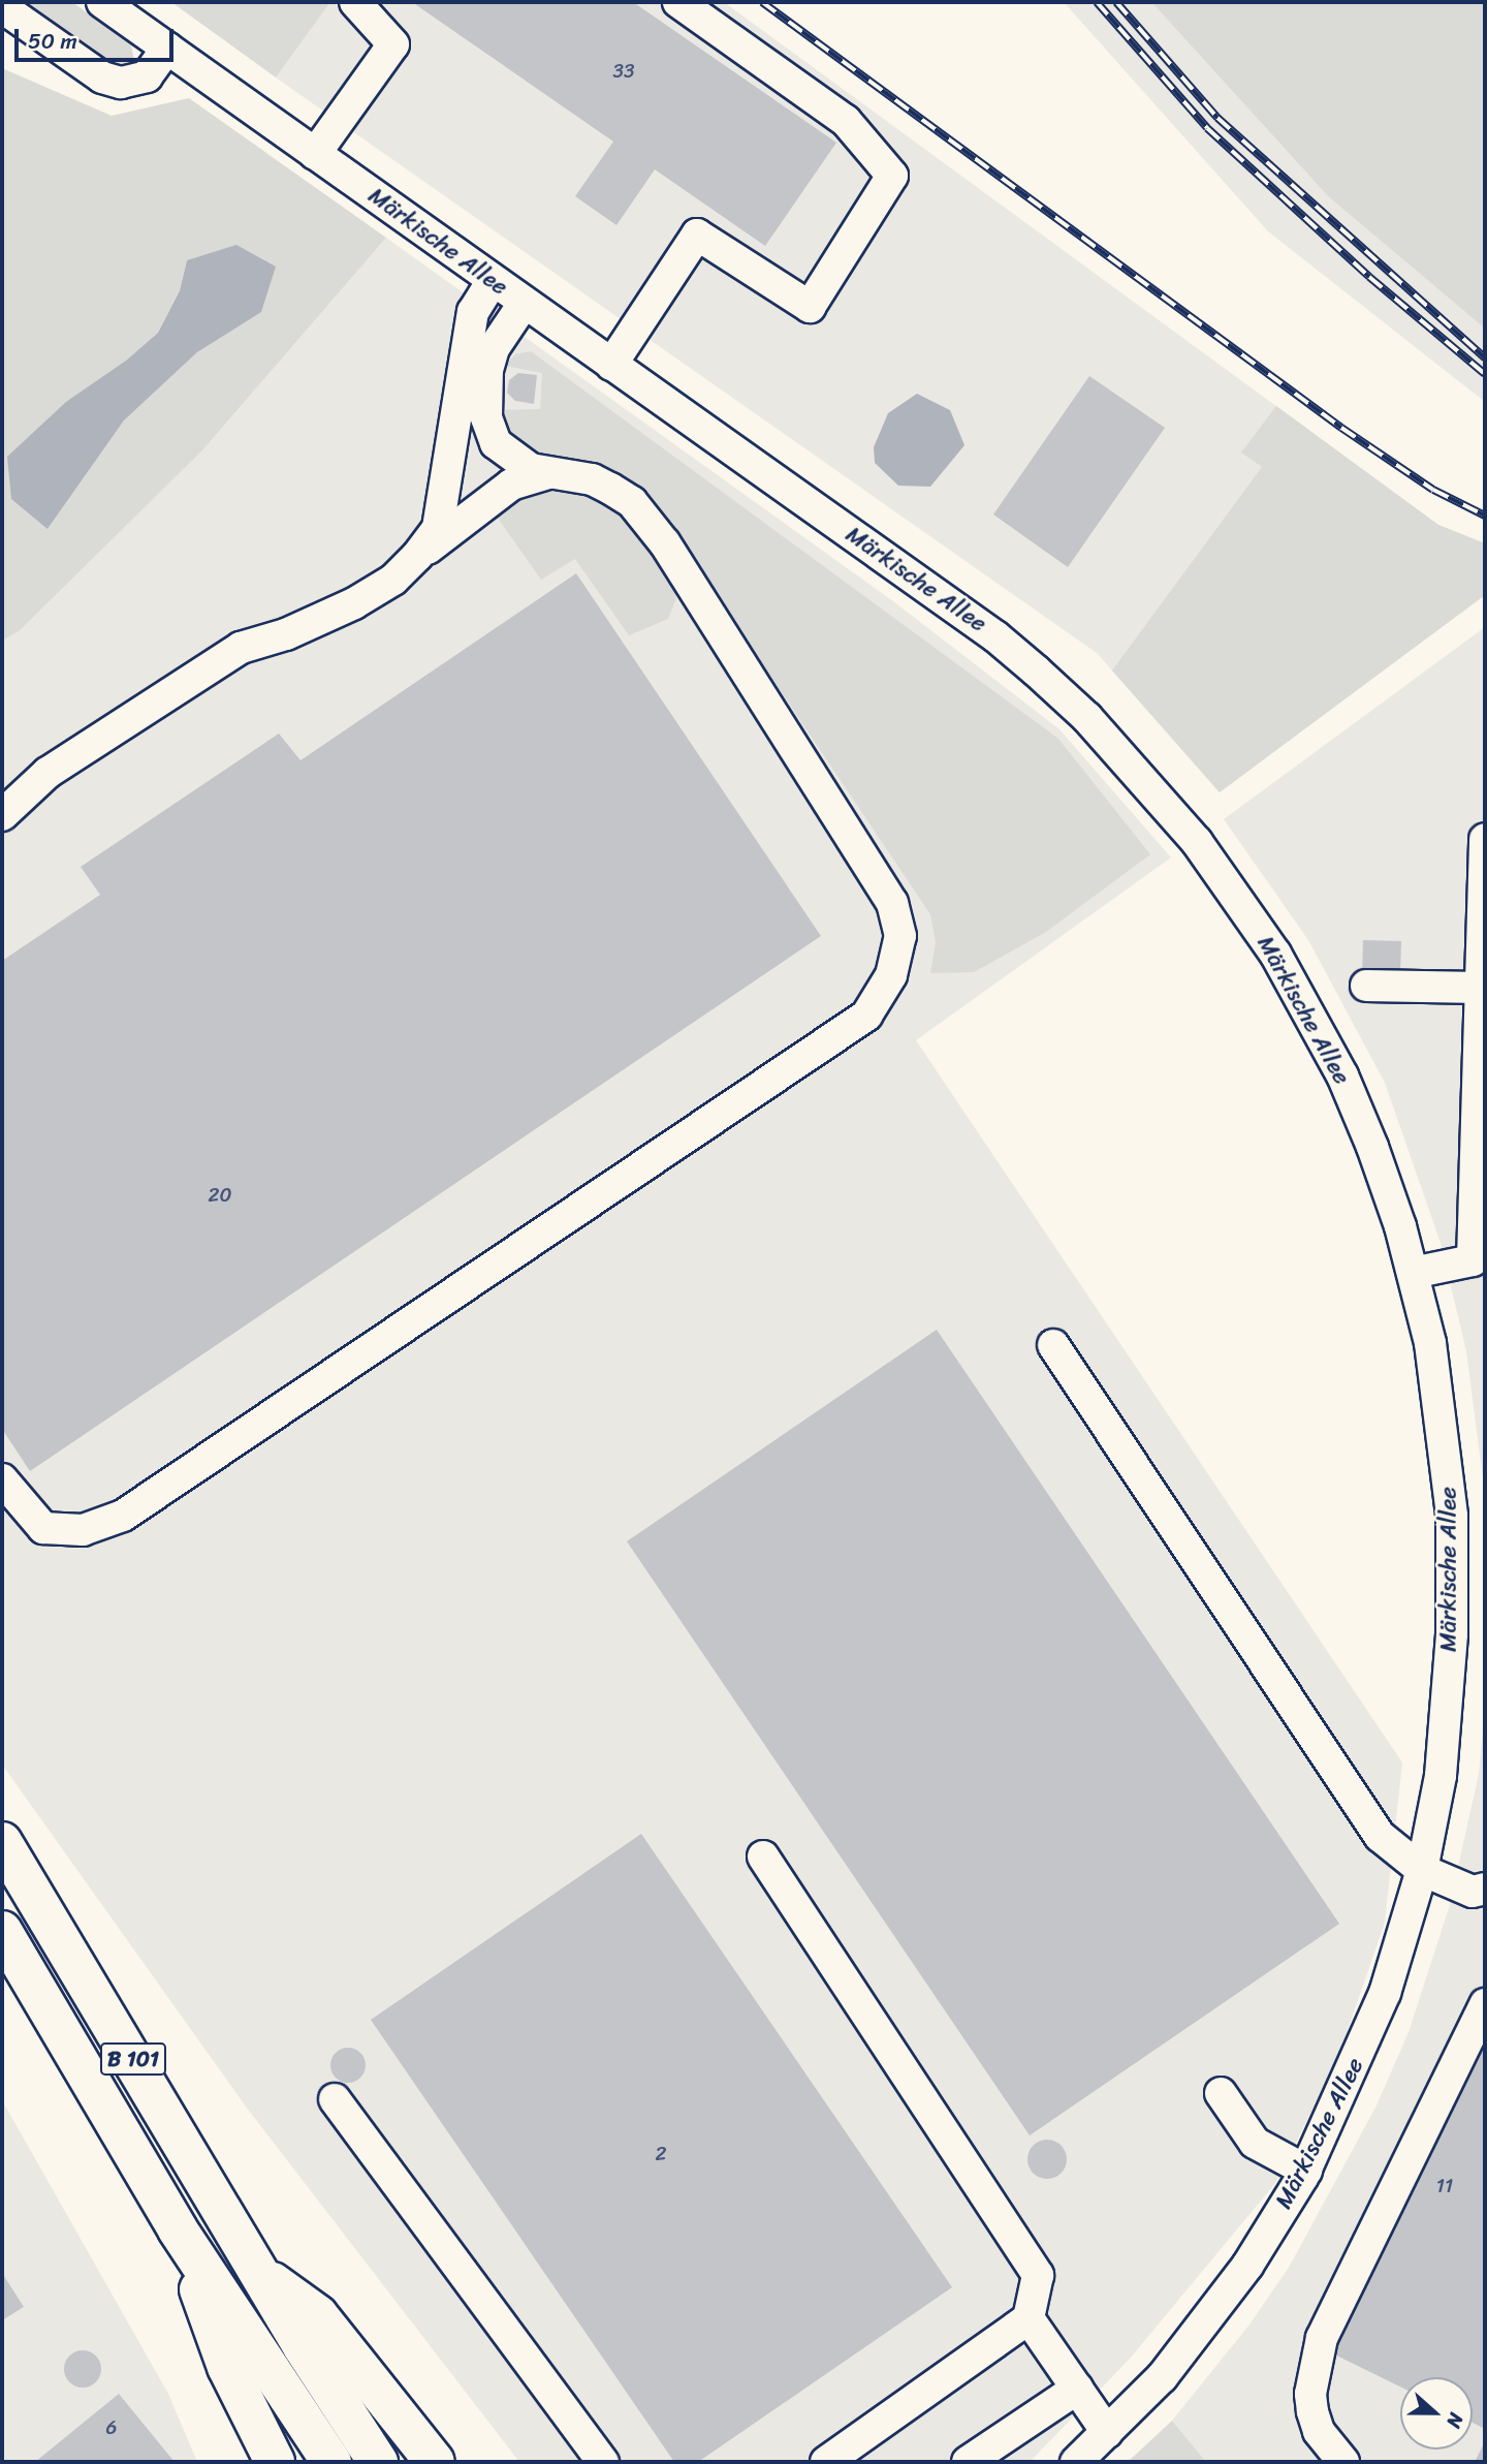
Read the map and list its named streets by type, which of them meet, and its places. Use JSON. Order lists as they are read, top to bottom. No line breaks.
{"streets":{"highway":["B 101"],"street":["Märkische Allee"]},"house_numbers":["33","20","2","11","6"],"scale_bar":"50 m","north":"right"}
